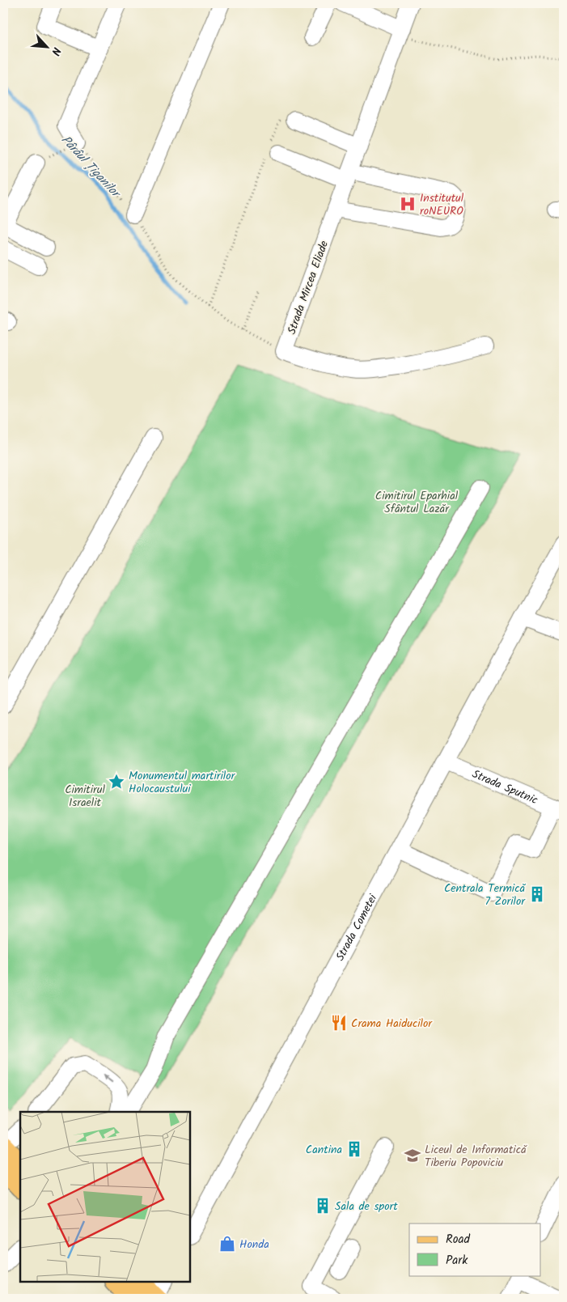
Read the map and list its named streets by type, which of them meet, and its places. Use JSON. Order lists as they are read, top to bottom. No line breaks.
{"streets":{"street":["Strada Mircea Eliade","Strada Sputnic","Strada Cometei"]},"crossings":[["Strada Sputnic","Strada Cometei"]],"water":["Pârâul Țiganilor"],"parks":["Cimitirul Eparhial Sfântul Lazăr","Cimitirul Israelit"],"places":{"hospital":["Institutul roNEURO"],"place":["Monumentul martirilor Holocaustului"],"building":["Centrala Termică 7 Zorilor","Cantina","Sala de sport"],"restaurant":["Crama Haiducilor"],"school or university":["Liceul de Informatică Tiberiu Popoviciu"],"shop":["Honda"]},"legend":["Road","Park"],"north":"bottom right"}
